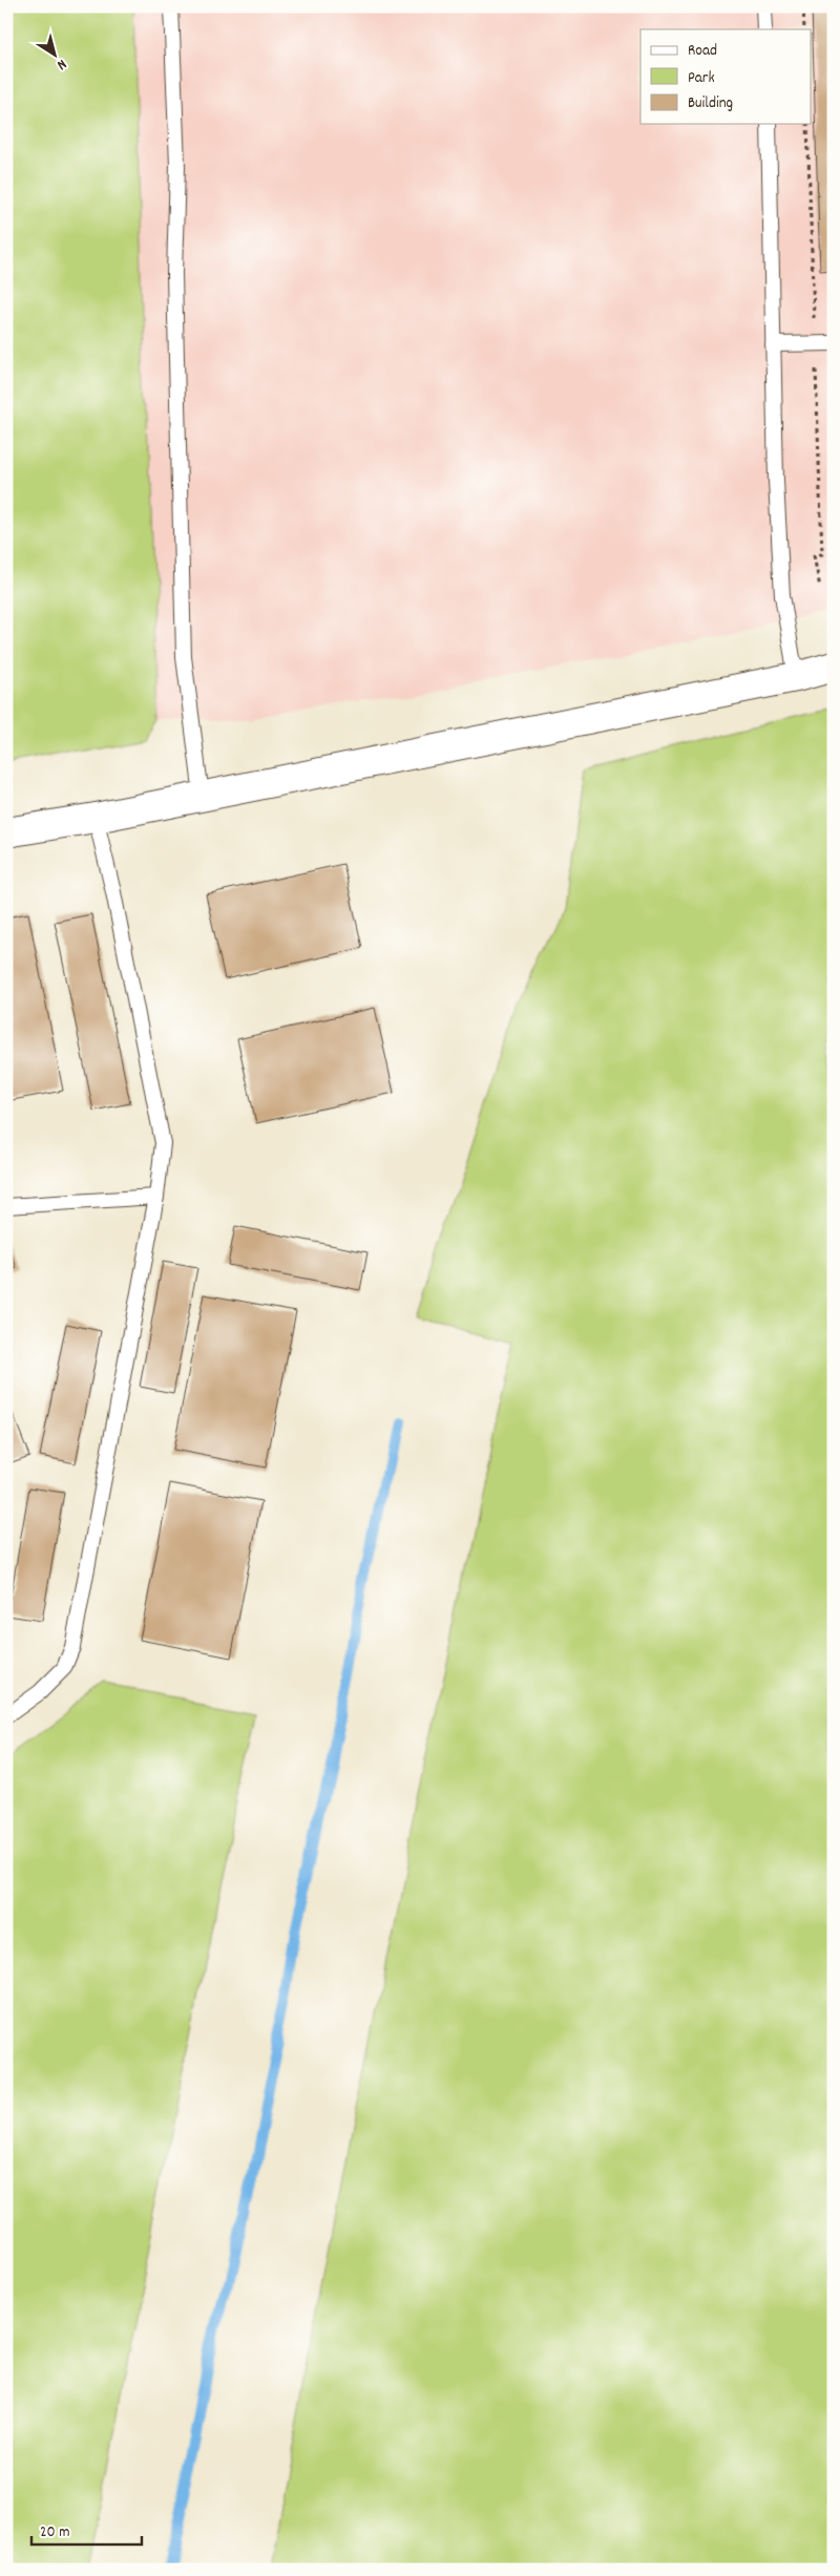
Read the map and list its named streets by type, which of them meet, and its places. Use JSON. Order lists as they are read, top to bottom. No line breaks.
{"legend":["Road","Park","Building"],"scale_bar":"20 m","north":"bottom right"}
